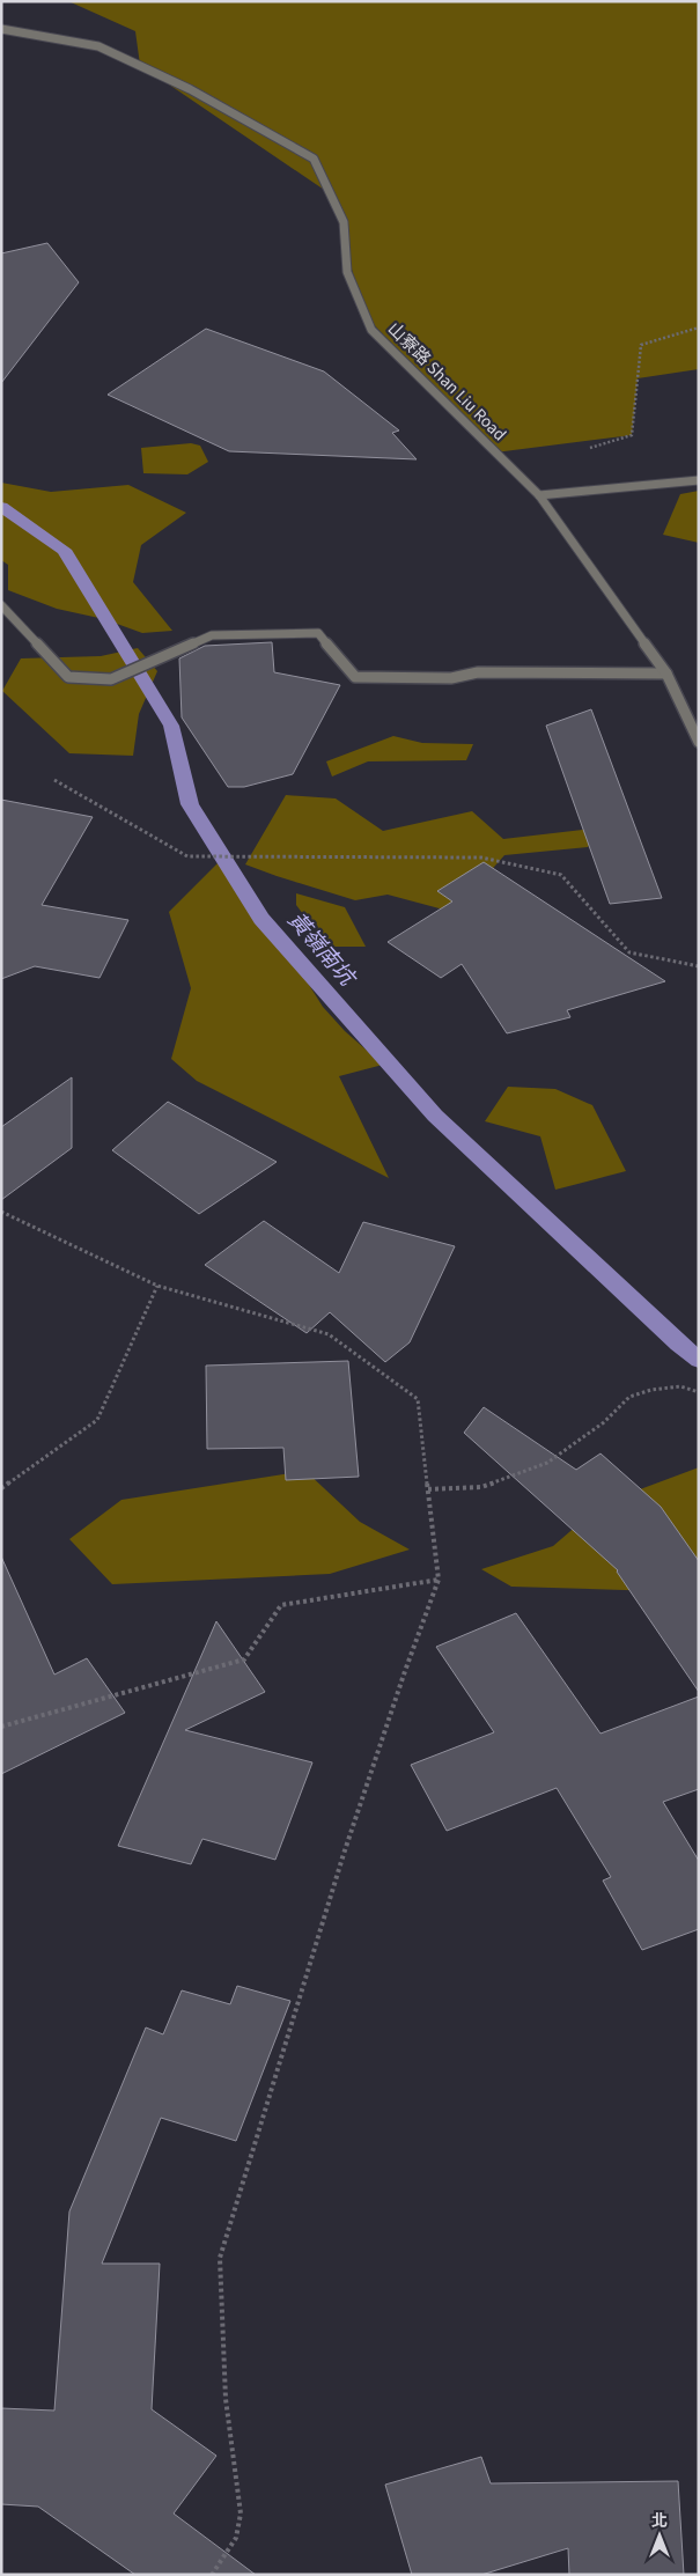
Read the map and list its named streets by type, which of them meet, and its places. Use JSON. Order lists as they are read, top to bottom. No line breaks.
{"streets":{"street":["山寮路 Shan Liu Road"]},"water":["黃嶺南坑"],"north":"top"}
